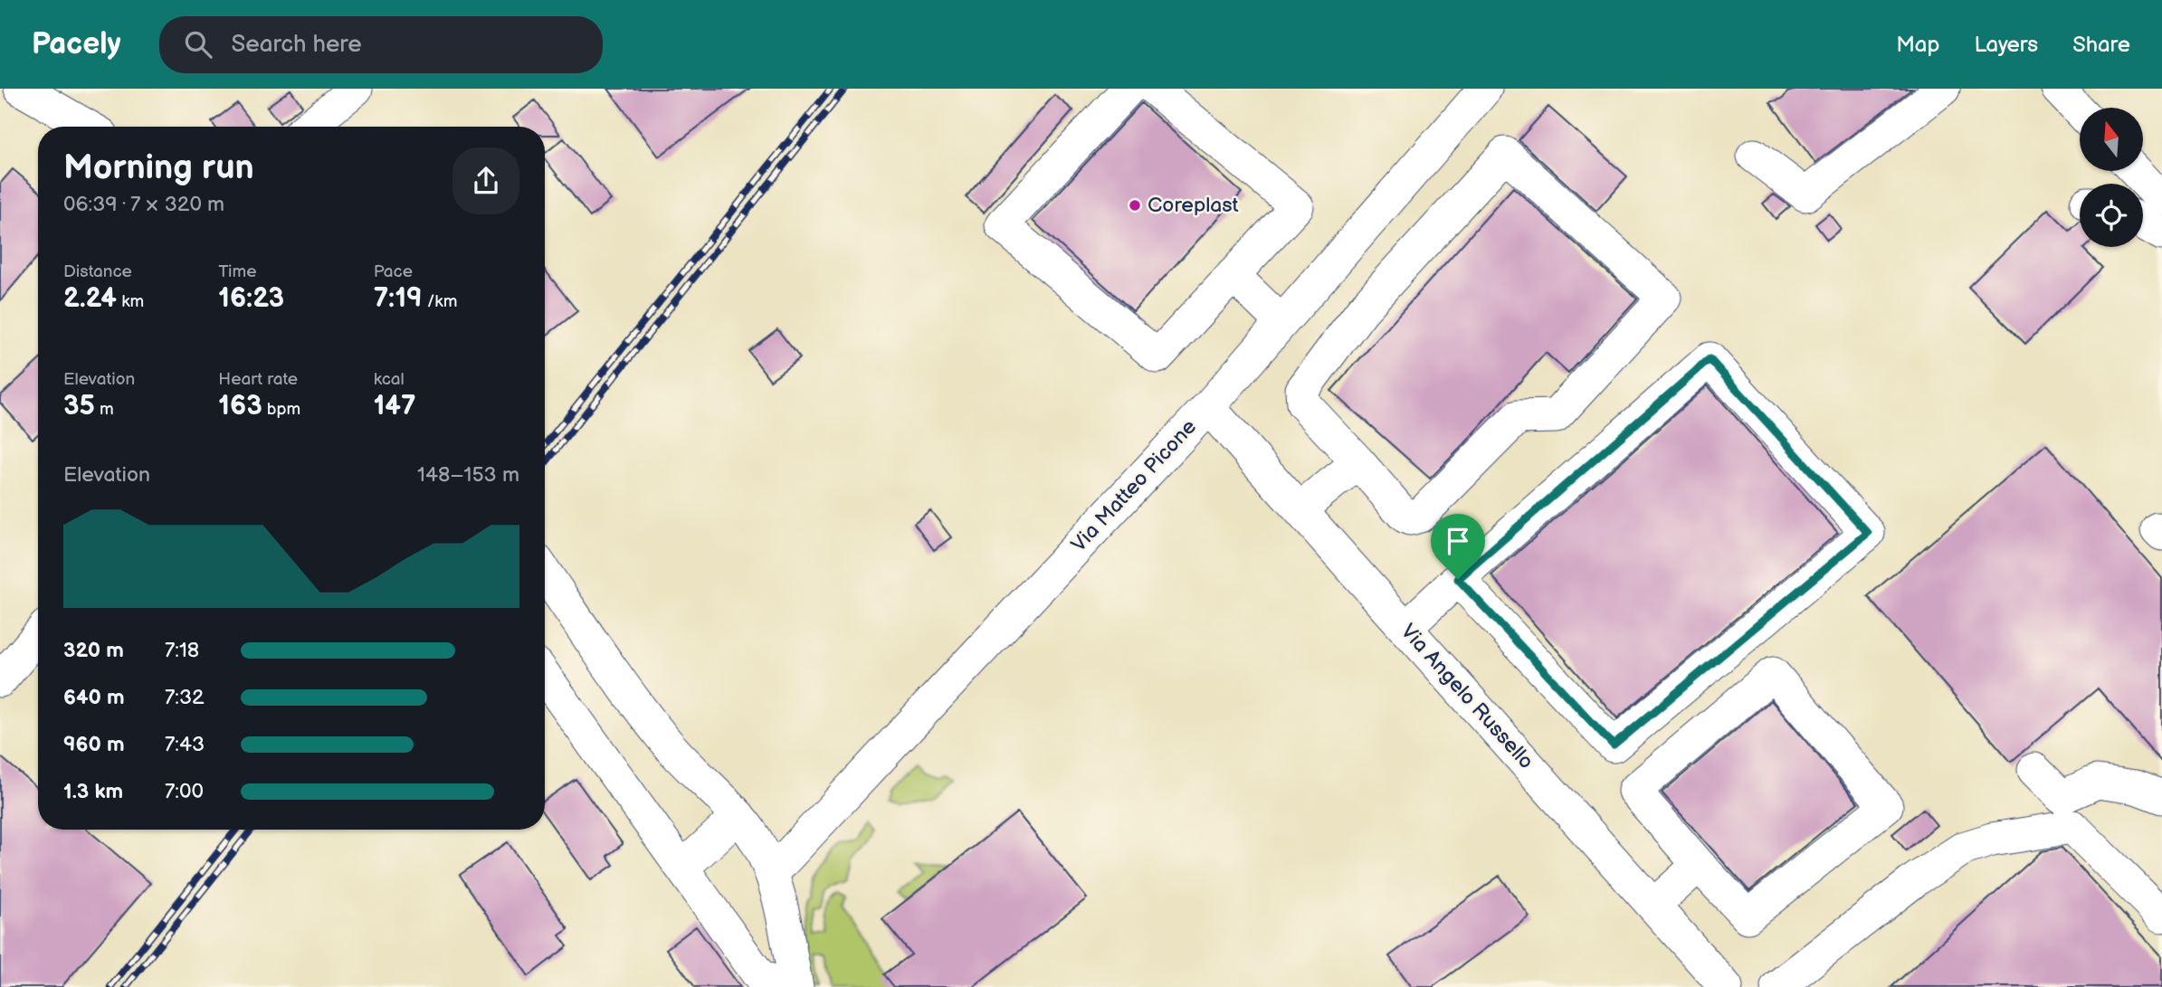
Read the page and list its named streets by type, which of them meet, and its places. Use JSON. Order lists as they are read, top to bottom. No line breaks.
{"streets":{"street":["Via Matteo Picone","Via Angelo Russello"]},"crossings":[["Via Matteo Picone","Via Angelo Russello"]],"places":["Coreplast"],"north":"top","page":{"header":"Pacely","search":"Search here","nav":["Map","Layers","Share"],"heading":["Morning run","06:39 · 7 × 320 m"],"stats":[["Distance","2.24 km"],["Time","16:23"],["Pace","7:19 /km"],["Elevation","35 m"],["Heart rate","163 bpm"],["kcal","147"]],"chart":["Elevation","148–153 m"],"list":[{"name":"320 m","note":"7:18"},{"name":"640 m","note":"7:32"},{"name":"960 m","note":"7:43"},{"name":"1.3 km","note":"7:00"}]}}
